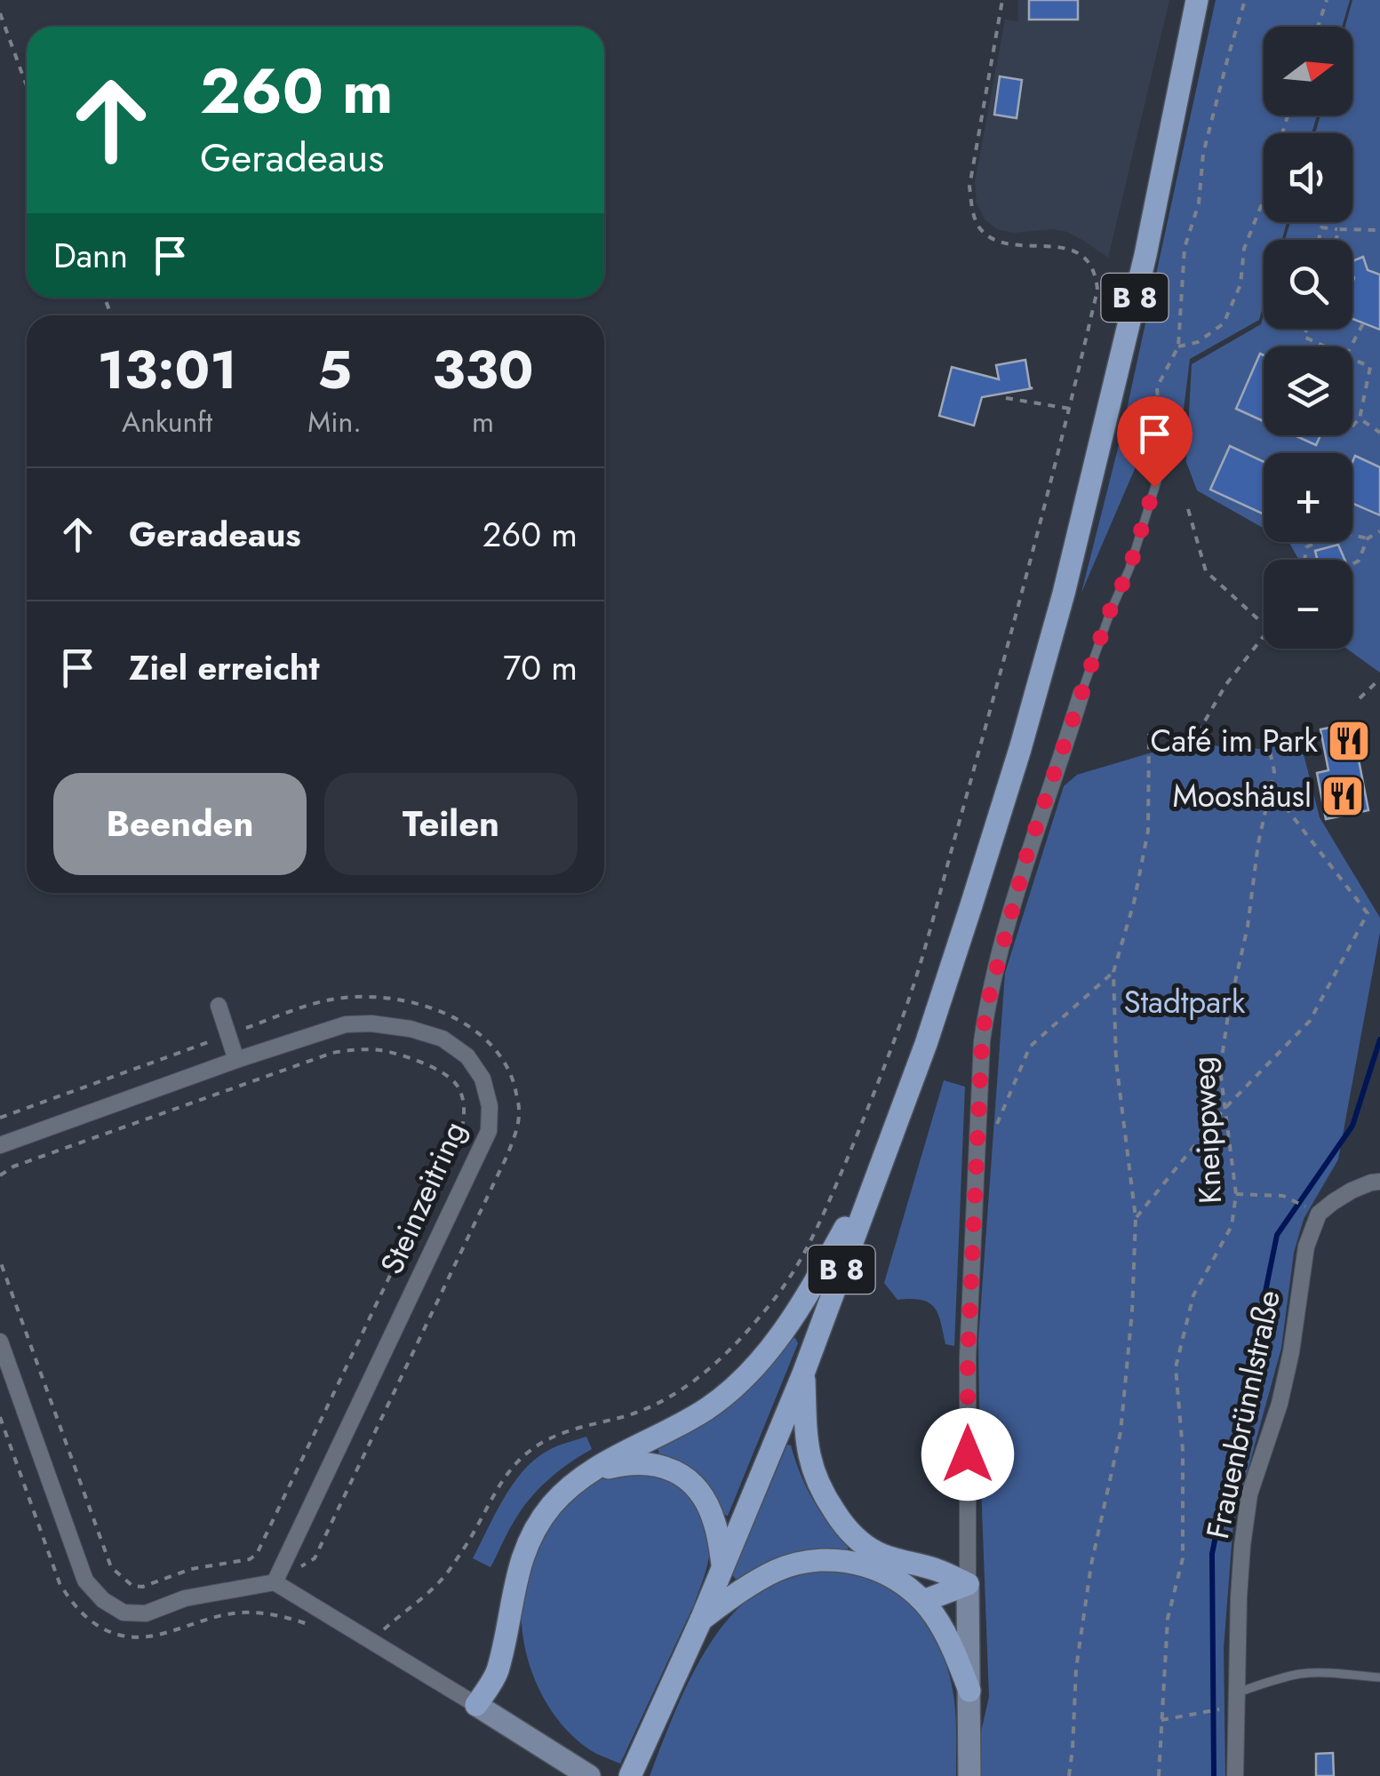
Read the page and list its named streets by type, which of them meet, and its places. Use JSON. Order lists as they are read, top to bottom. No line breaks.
{"streets":{"main road":["B 8"],"street":["Steinzeitring","Frauenbrünnlstraße"],"path":["Kneippweg"]},"parks":["Stadtpark"],"places":{"restaurant":["Café im Park","Mooshäusl"]},"north":"right","page":{"map_buttons":["+","−"],"turn":["260 m","Geradeaus"],"then":"Dann","eta":["13:01","Ankunft","5","Min.","330","m"],"list":[{"name":"Geradeaus","value":"260 m"},{"name":"Ziel erreicht","value":"70 m"}],"buttons":["Beenden","Teilen"]}}
